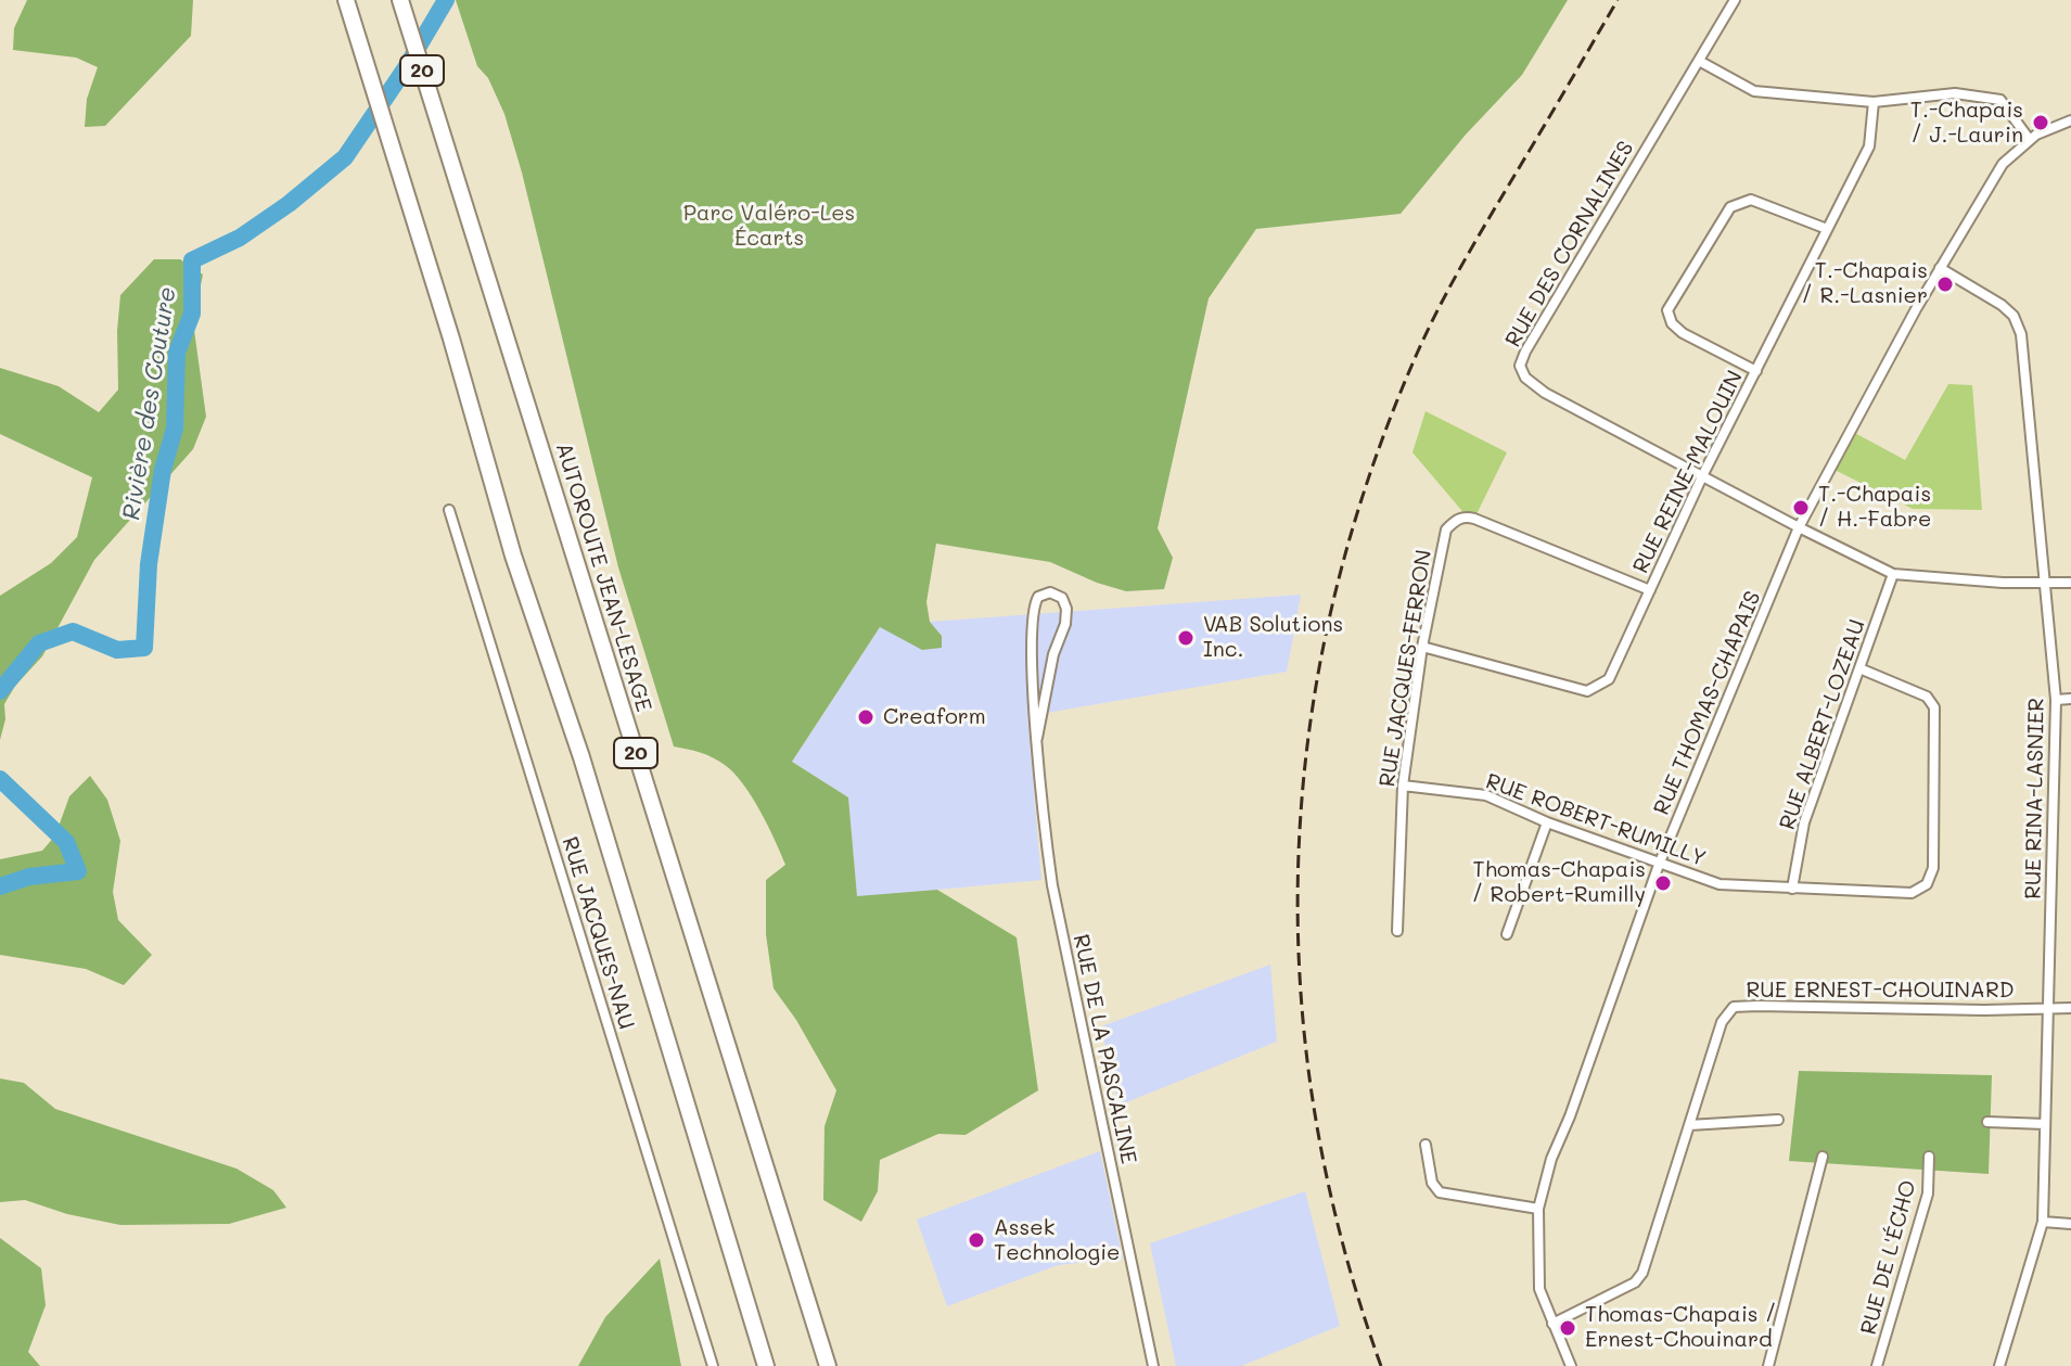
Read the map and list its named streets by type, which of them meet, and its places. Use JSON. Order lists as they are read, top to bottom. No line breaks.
{"streets":{"highway":["20","AUTOROUTE JEAN-LESAGE"],"street":["RUE DES CORNALINES","RUE REINE-MALOUIN","RUE JACQUES-FERRON","RUE THOMAS-CHAPAIS","RUE ALBERT-LOZEAU","RUE RINA-LASNIER","RUE ROBERT-RUMILLY","RUE JACQUES-NAU","RUE ERNEST-CHOUINARD","RUE DE LA PASCALINE","RUE DE L'ÉCHO"]},"crossings":[["RUE DES CORNALINES","RUE REINE-MALOUIN"],["RUE REINE-MALOUIN","RUE JACQUES-FERRON"],["RUE JACQUES-FERRON","RUE ROBERT-RUMILLY"],["RUE THOMAS-CHAPAIS","RUE RINA-LASNIER"],["RUE THOMAS-CHAPAIS","RUE ROBERT-RUMILLY"],["RUE THOMAS-CHAPAIS","RUE ERNEST-CHOUINARD"],["RUE ALBERT-LOZEAU","RUE ROBERT-RUMILLY"],["RUE RINA-LASNIER","RUE ERNEST-CHOUINARD"]],"water":["Rivière des Couture"],"parks":["Parc Valéro-Les Écarts"],"places":["T.-Chapais / J.-Laurin","T.-Chapais / R.-Lasnier","T.-Chapais / H.-Fabre","VAB Solutions Inc.","Creaform","Thomas-Chapais / Robert-Rumilly","Assek Technologie","Thomas-Chapais / Ernest-Chouinard"]}
